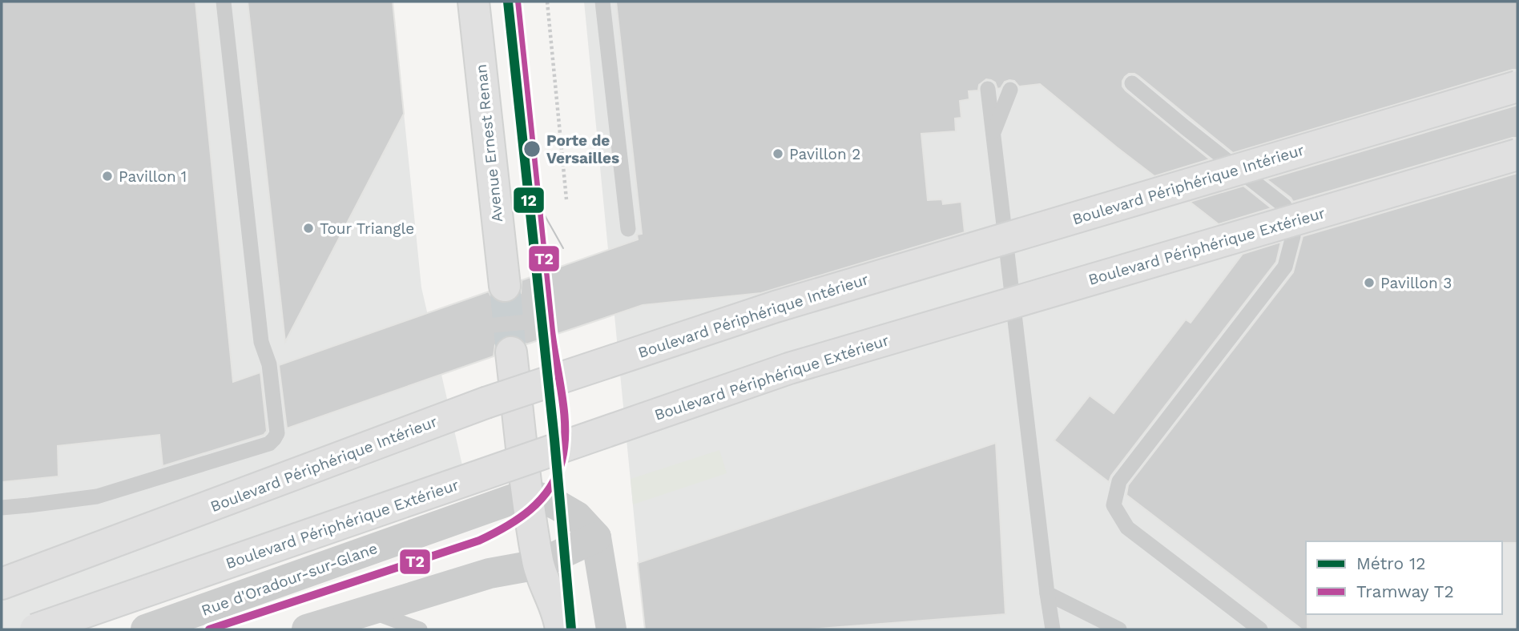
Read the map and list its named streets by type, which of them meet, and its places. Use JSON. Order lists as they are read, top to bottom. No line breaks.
{"streets":{"main road":["Avenue Ernest Renan","Boulevard Périphérique Intérieur","Boulevard Périphérique Extérieur"],"street":["Rue d'Oradour-sur-Glane"]},"places":["Porte de Versailles","Pavillon 2","Pavillon 1","Tour Triangle","Pavillon 3"],"lines":["metro line 12","tram line T2"],"legend":["Métro 12","Tramway T2"]}
